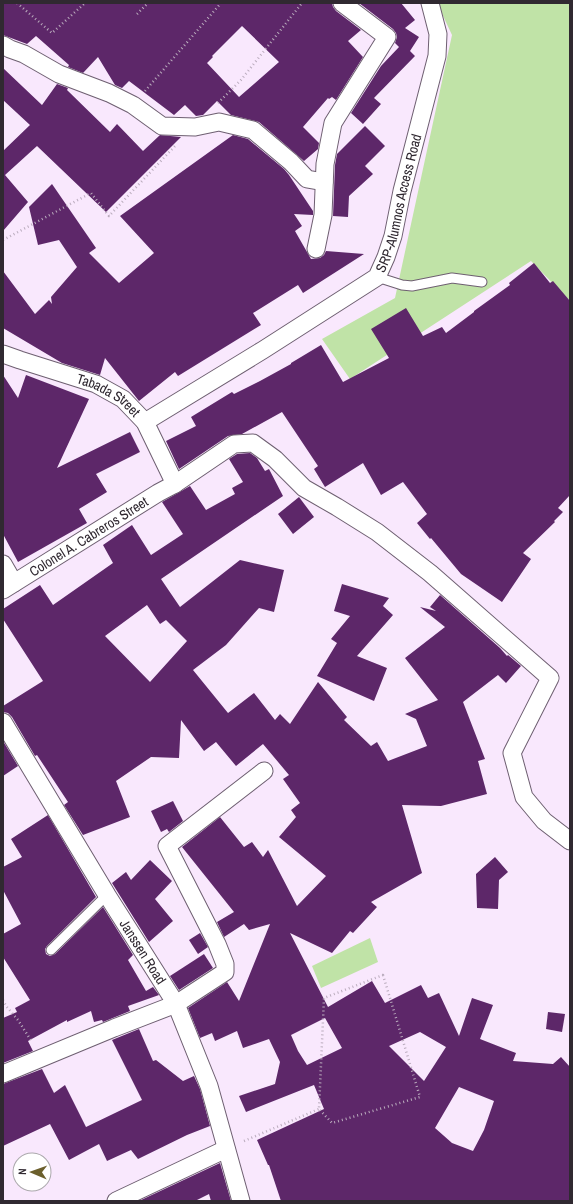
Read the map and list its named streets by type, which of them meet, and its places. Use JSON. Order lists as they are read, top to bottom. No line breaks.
{"streets":{"street":["SRP-Alumnos Access Road","Tabada Street","Colonel A. Cabreros Street","Janssen Road"]},"crossings":[["SRP-Alumnos Access Road","Tabada Street"],["Tabada Street","Colonel A. Cabreros Street"]],"north":"left"}
